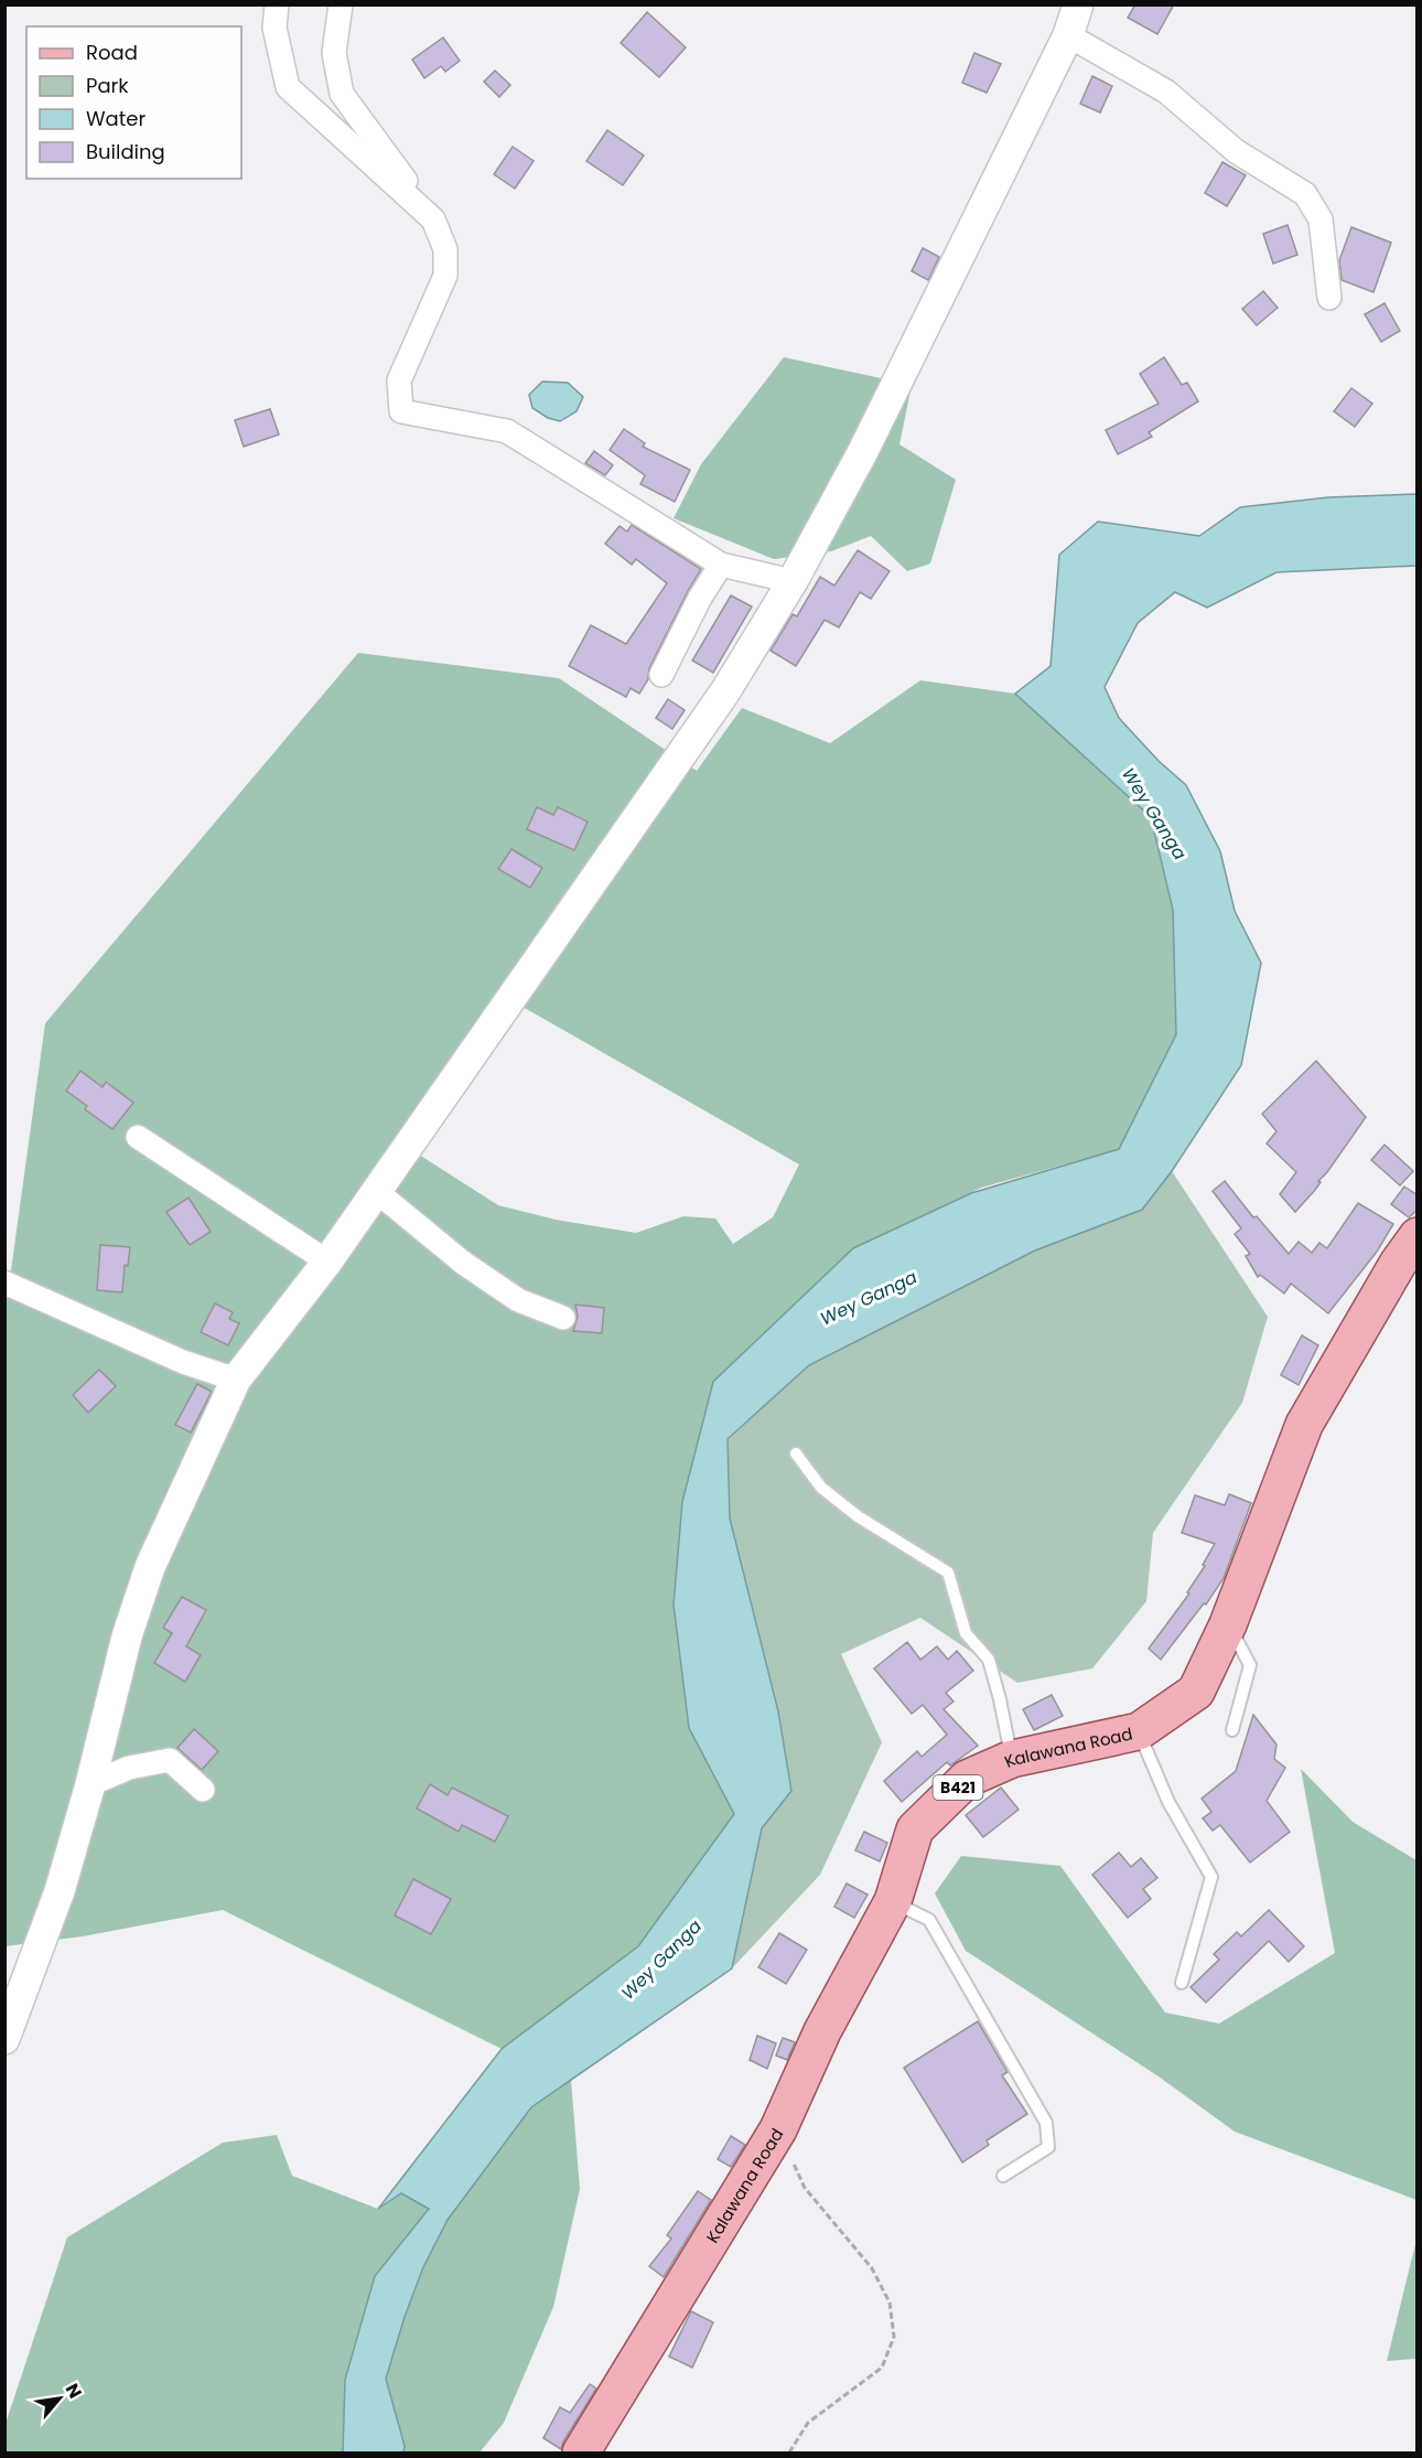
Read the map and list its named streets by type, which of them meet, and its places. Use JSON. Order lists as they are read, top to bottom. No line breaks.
{"streets":{"main road":["Kalawana Road","B421"]},"water":["Wey Ganga"],"legend":["Road","Park","Water","Building"],"north":"top right"}
